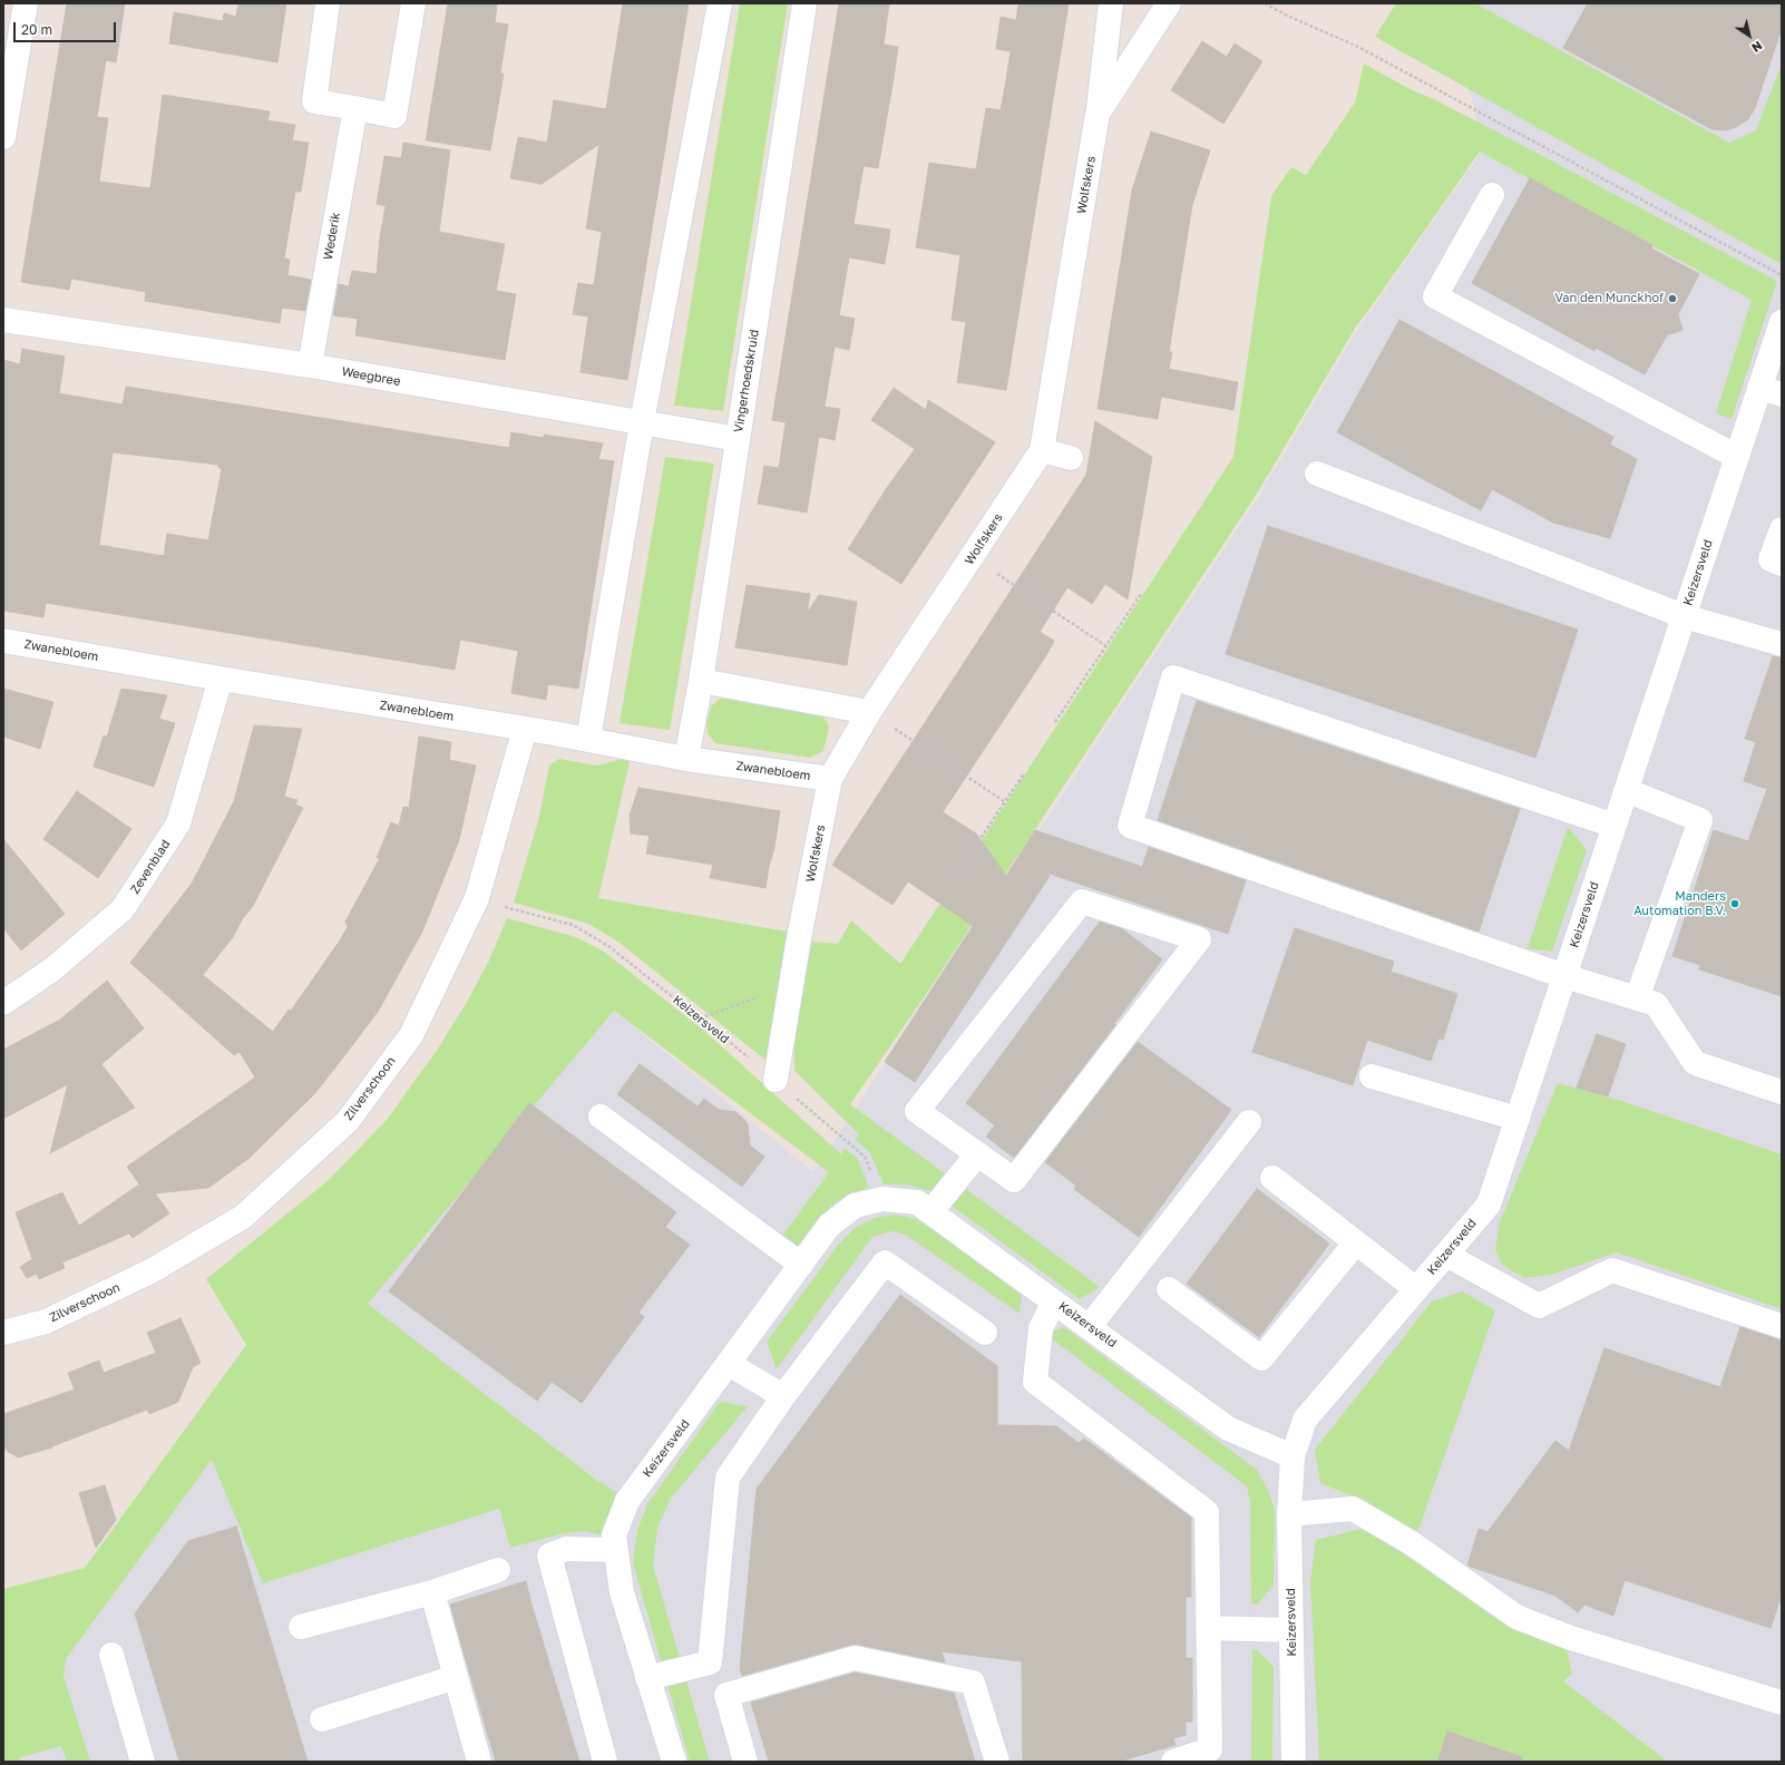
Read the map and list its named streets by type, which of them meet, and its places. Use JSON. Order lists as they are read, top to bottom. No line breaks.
{"streets":{"street":["Wolfskers","Wederik","Weegbree","Vingerhoedskruid","Keizersveld","Zwanebloem","Zevenblad","Zilverschoon"]},"crossings":[["Wolfskers","Keizersveld"],["Wolfskers","Zwanebloem"],["Wederik","Weegbree"],["Weegbree","Vingerhoedskruid"],["Vingerhoedskruid","Zwanebloem"],["Keizersveld","Zilverschoon"],["Zwanebloem","Zevenblad"],["Zwanebloem","Zilverschoon"]],"places":["Van den Munckhof","Manders Automation B.V."],"scale_bar":"20 m","north":"bottom right"}
